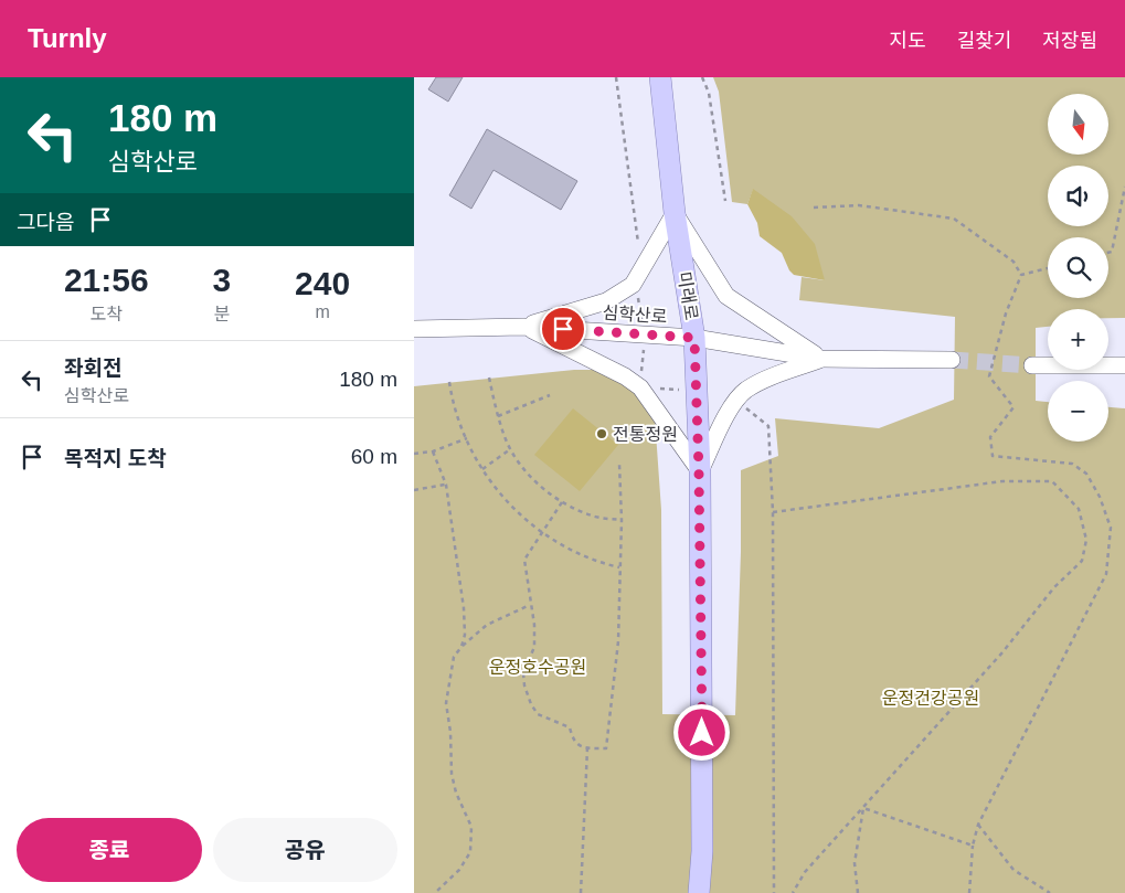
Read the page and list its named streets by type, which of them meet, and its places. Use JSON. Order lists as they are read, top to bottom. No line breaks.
{"streets":{"main road":["미래로"],"street":["심학산로"]},"crossings":[["미래로","심학산로"]],"parks":["운정호수공원","운정건강공원"],"places":["전통정원"],"north":"bottom","page":{"header":"Turnly","nav":["지도","길찾기","저장됨"],"turn":["180 m","심학산로"],"map_buttons":["+","−"],"then":"그다음","eta":["21:56","도착","3","분","240","m"],"list":[{"name":"좌회전","note":"심학산로","value":"180 m"},{"name":"목적지 도착","value":"60 m"}],"buttons":["종료","공유"]}}
